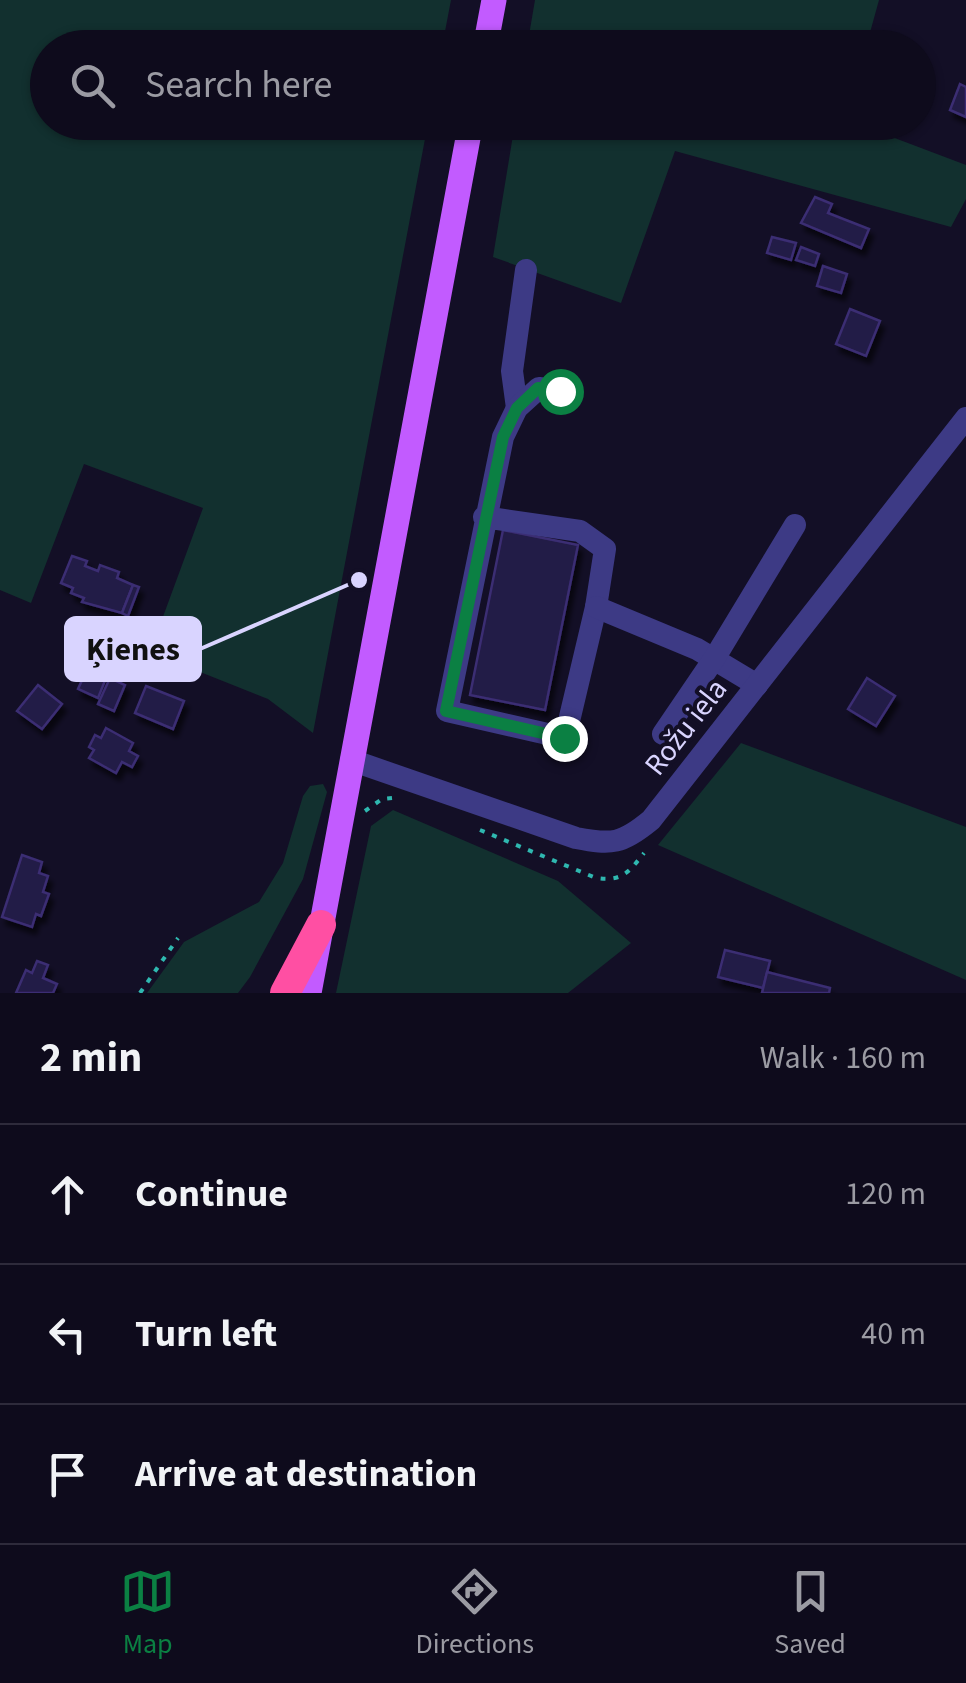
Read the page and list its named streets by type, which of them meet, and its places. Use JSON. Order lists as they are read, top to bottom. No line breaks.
{"streets":{"street":["Rožu iela"]},"places":["Ķienes"],"page":{"search":"Search here","heading":["2 min","Walk · 160 m"],"list":[["Continue","120 m"],["Turn left","40 m"],"Arrive at destination"],"nav":["Map","Directions","Saved"]}}
